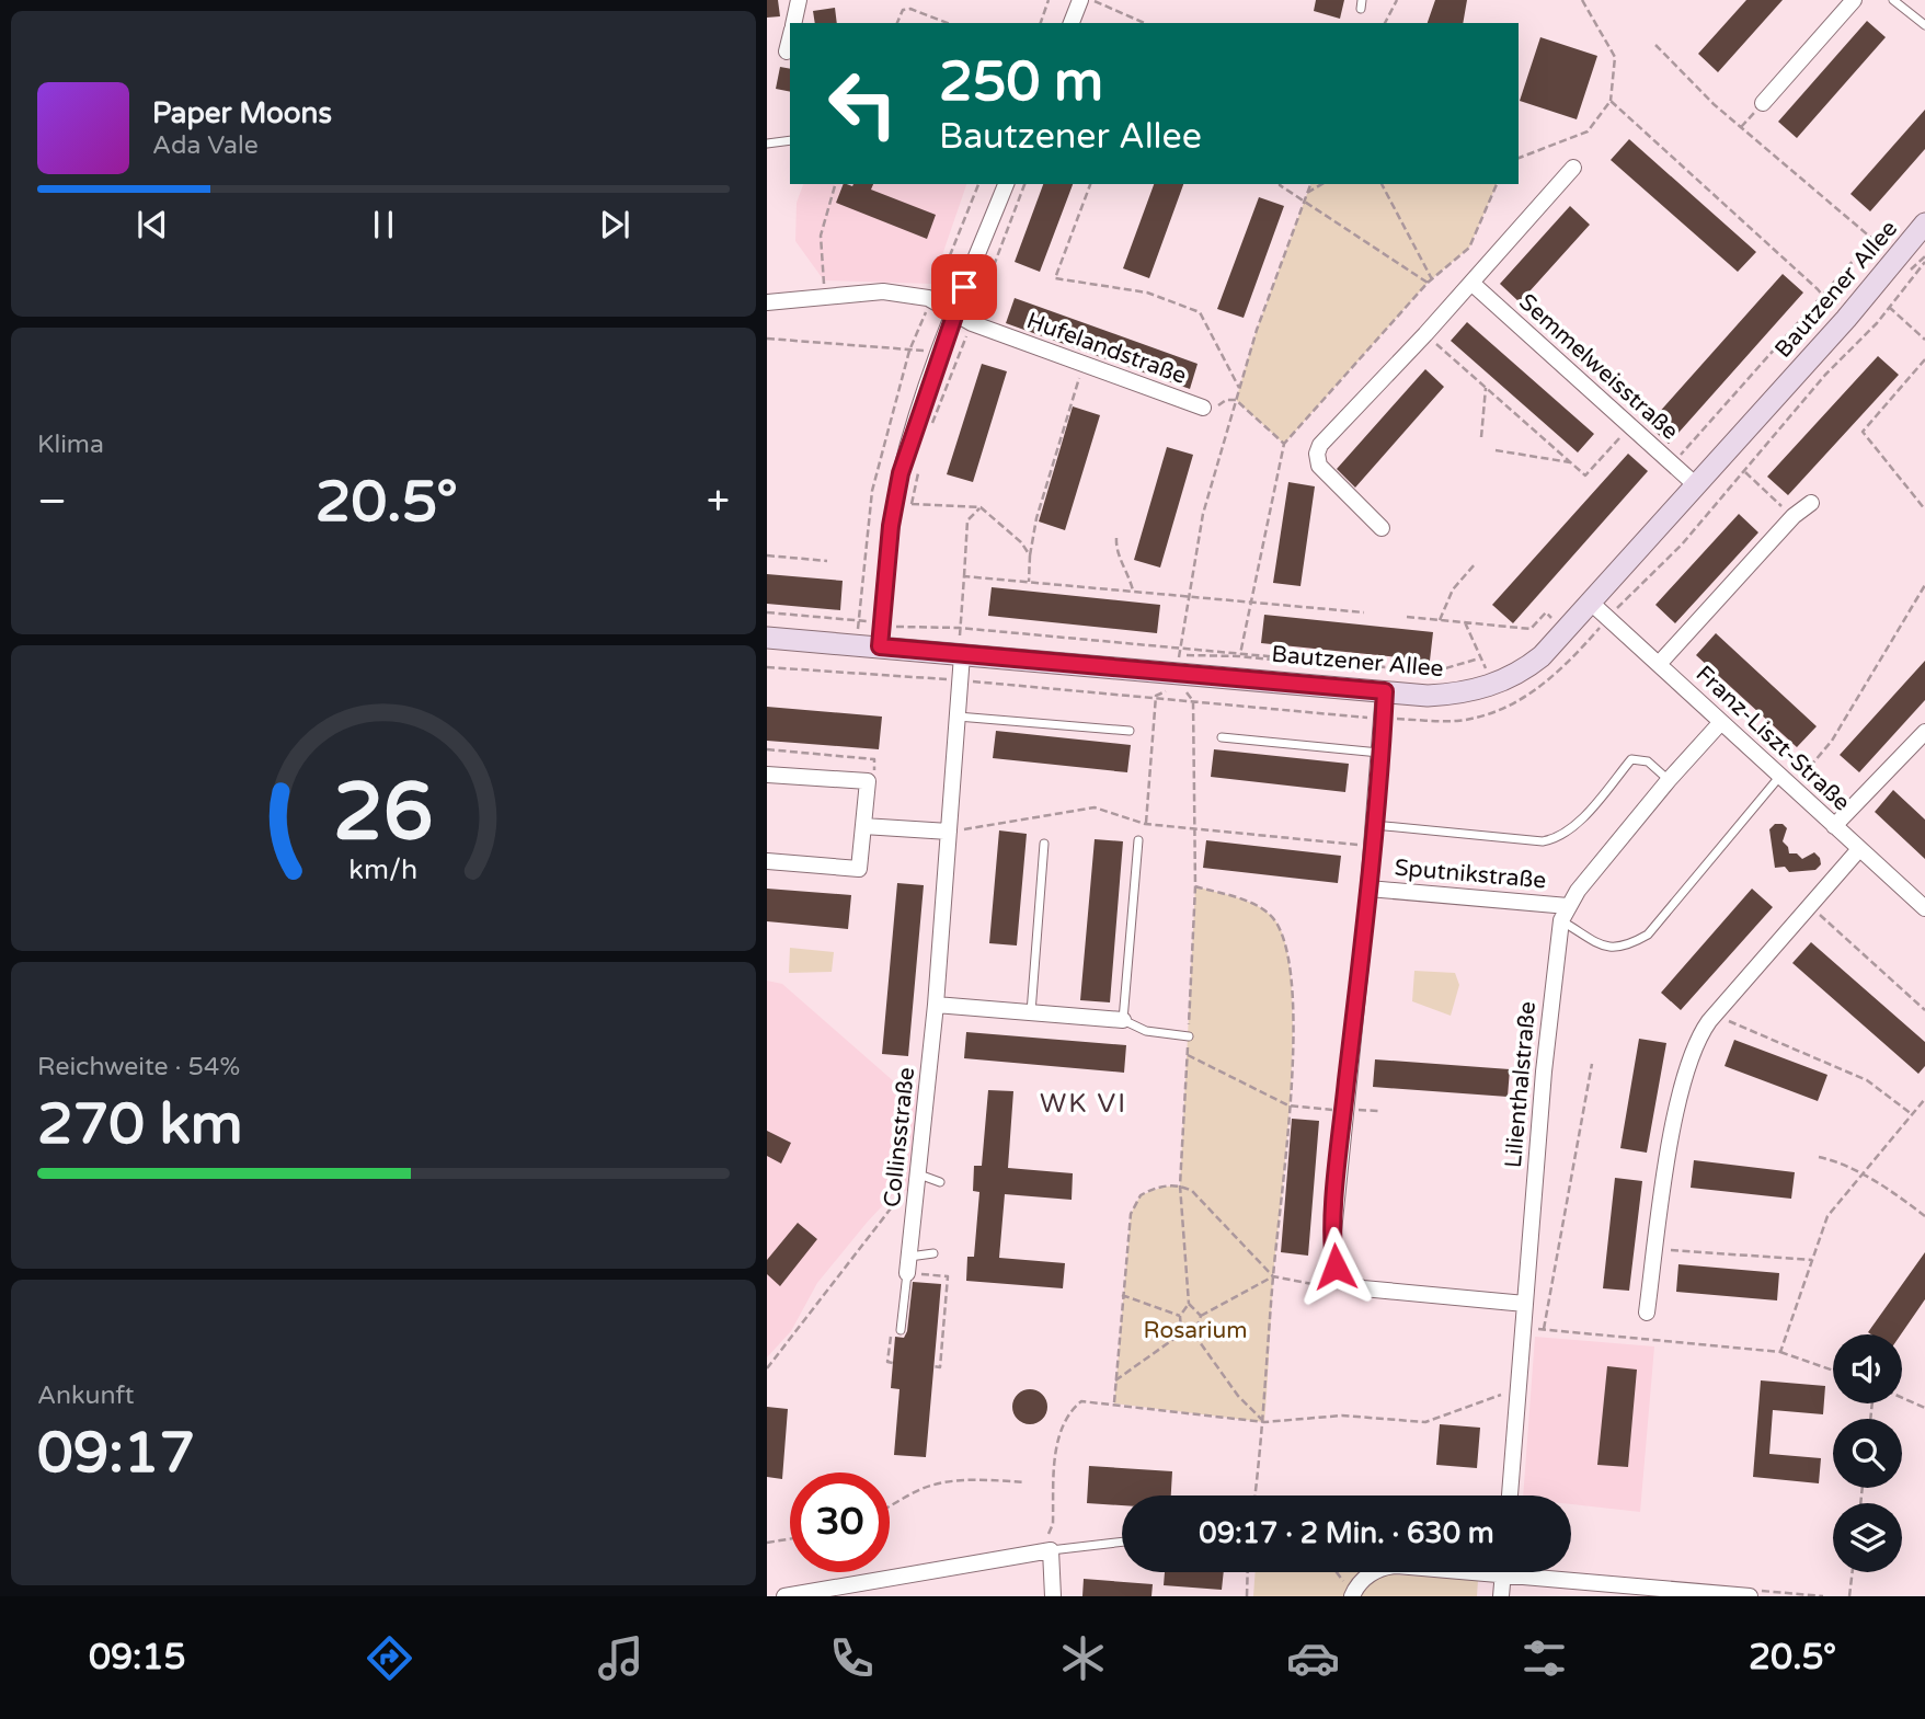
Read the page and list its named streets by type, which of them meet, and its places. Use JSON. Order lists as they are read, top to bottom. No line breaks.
{"streets":{"street":["Bautzener Allee","Hufelandstraße","Semmelweisstraße","Franz-Liszt-Straße","Sputnikstraße","Lilienthalstraße","Collinsstraße"]},"crossings":[["Bautzener Allee","Semmelweisstraße"],["Bautzener Allee","Franz-Liszt-Straße"],["Bautzener Allee","Sputnikstraße"],["Bautzener Allee","Collinsstraße"],["Sputnikstraße","Lilienthalstraße"]],"districts":["WK VI"],"parks":["Rosarium"],"page":{"turn":["250 m","Bautzener Allee"],"song":["Paper Moons","Ada Vale"],"tile":["Klima",["Reichweite · 54%","270 km"],["Ankunft","09:17"]],"heat":["−","20.5°","+"],"limit":"30","trip":"09:17 · 2 Min. · 630 m","tabs":["09:15","20.5°"],"gauge":["26","km/h"]}}
